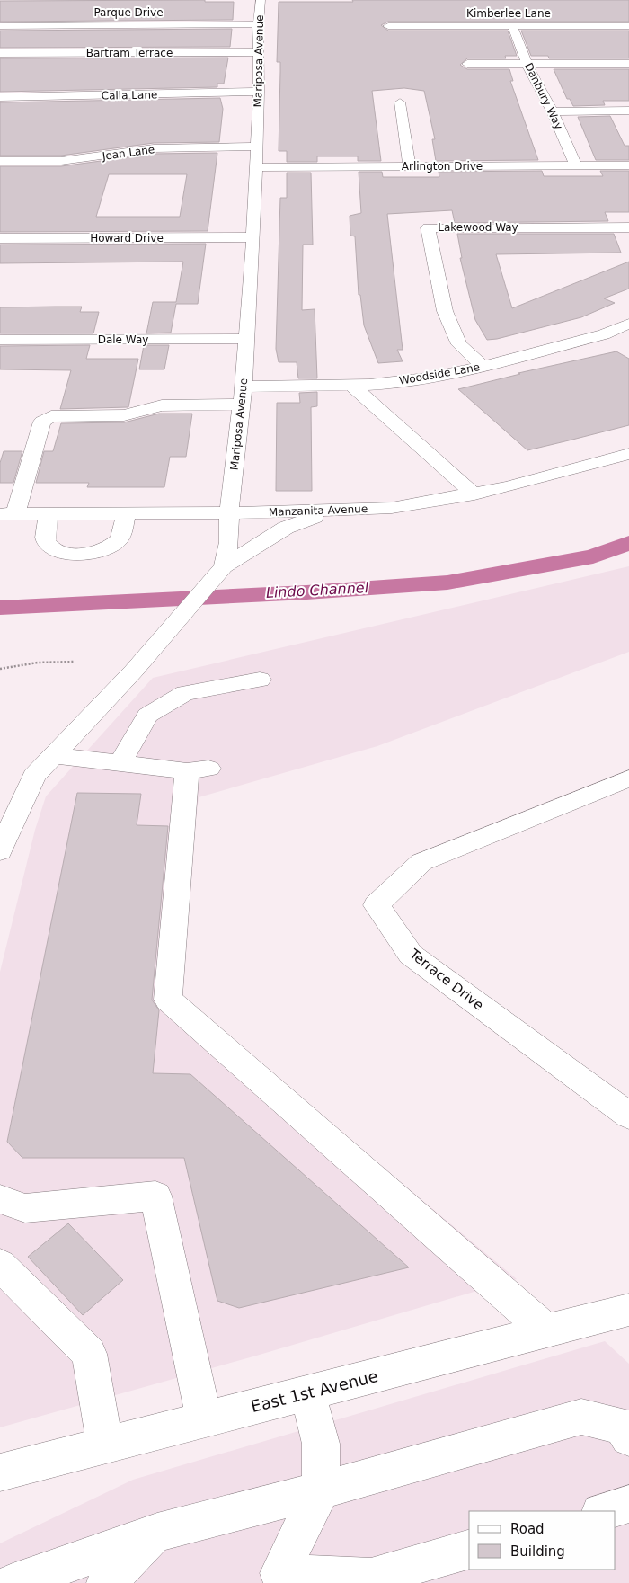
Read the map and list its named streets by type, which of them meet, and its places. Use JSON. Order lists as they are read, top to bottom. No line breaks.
{"streets":{"street":["Parque Drive","Kimberlee Lane","Bartram Terrace","Mariposa Avenue","Calla Lane","Danbury Way","Jean Lane","Arlington Drive","Lakewood Way","Howard Drive","Dale Way","Woodside Lane","Manzanita Avenue","Terrace Drive","East 1st Avenue"]},"crossings":[["Parque Drive","Mariposa Avenue"],["Kimberlee Lane","Danbury Way"],["Bartram Terrace","Mariposa Avenue"],["Mariposa Avenue","Calla Lane"],["Mariposa Avenue","Jean Lane"],["Mariposa Avenue","Arlington Drive"],["Mariposa Avenue","Howard Drive"],["Mariposa Avenue","Dale Way"],["Mariposa Avenue","Woodside Lane"],["Mariposa Avenue","Manzanita Avenue"],["Danbury Way","Arlington Drive"],["Lakewood Way","Woodside Lane"],["Woodside Lane","Manzanita Avenue"]],"water":["Lindo Channel"],"legend":["Road","Building"]}
